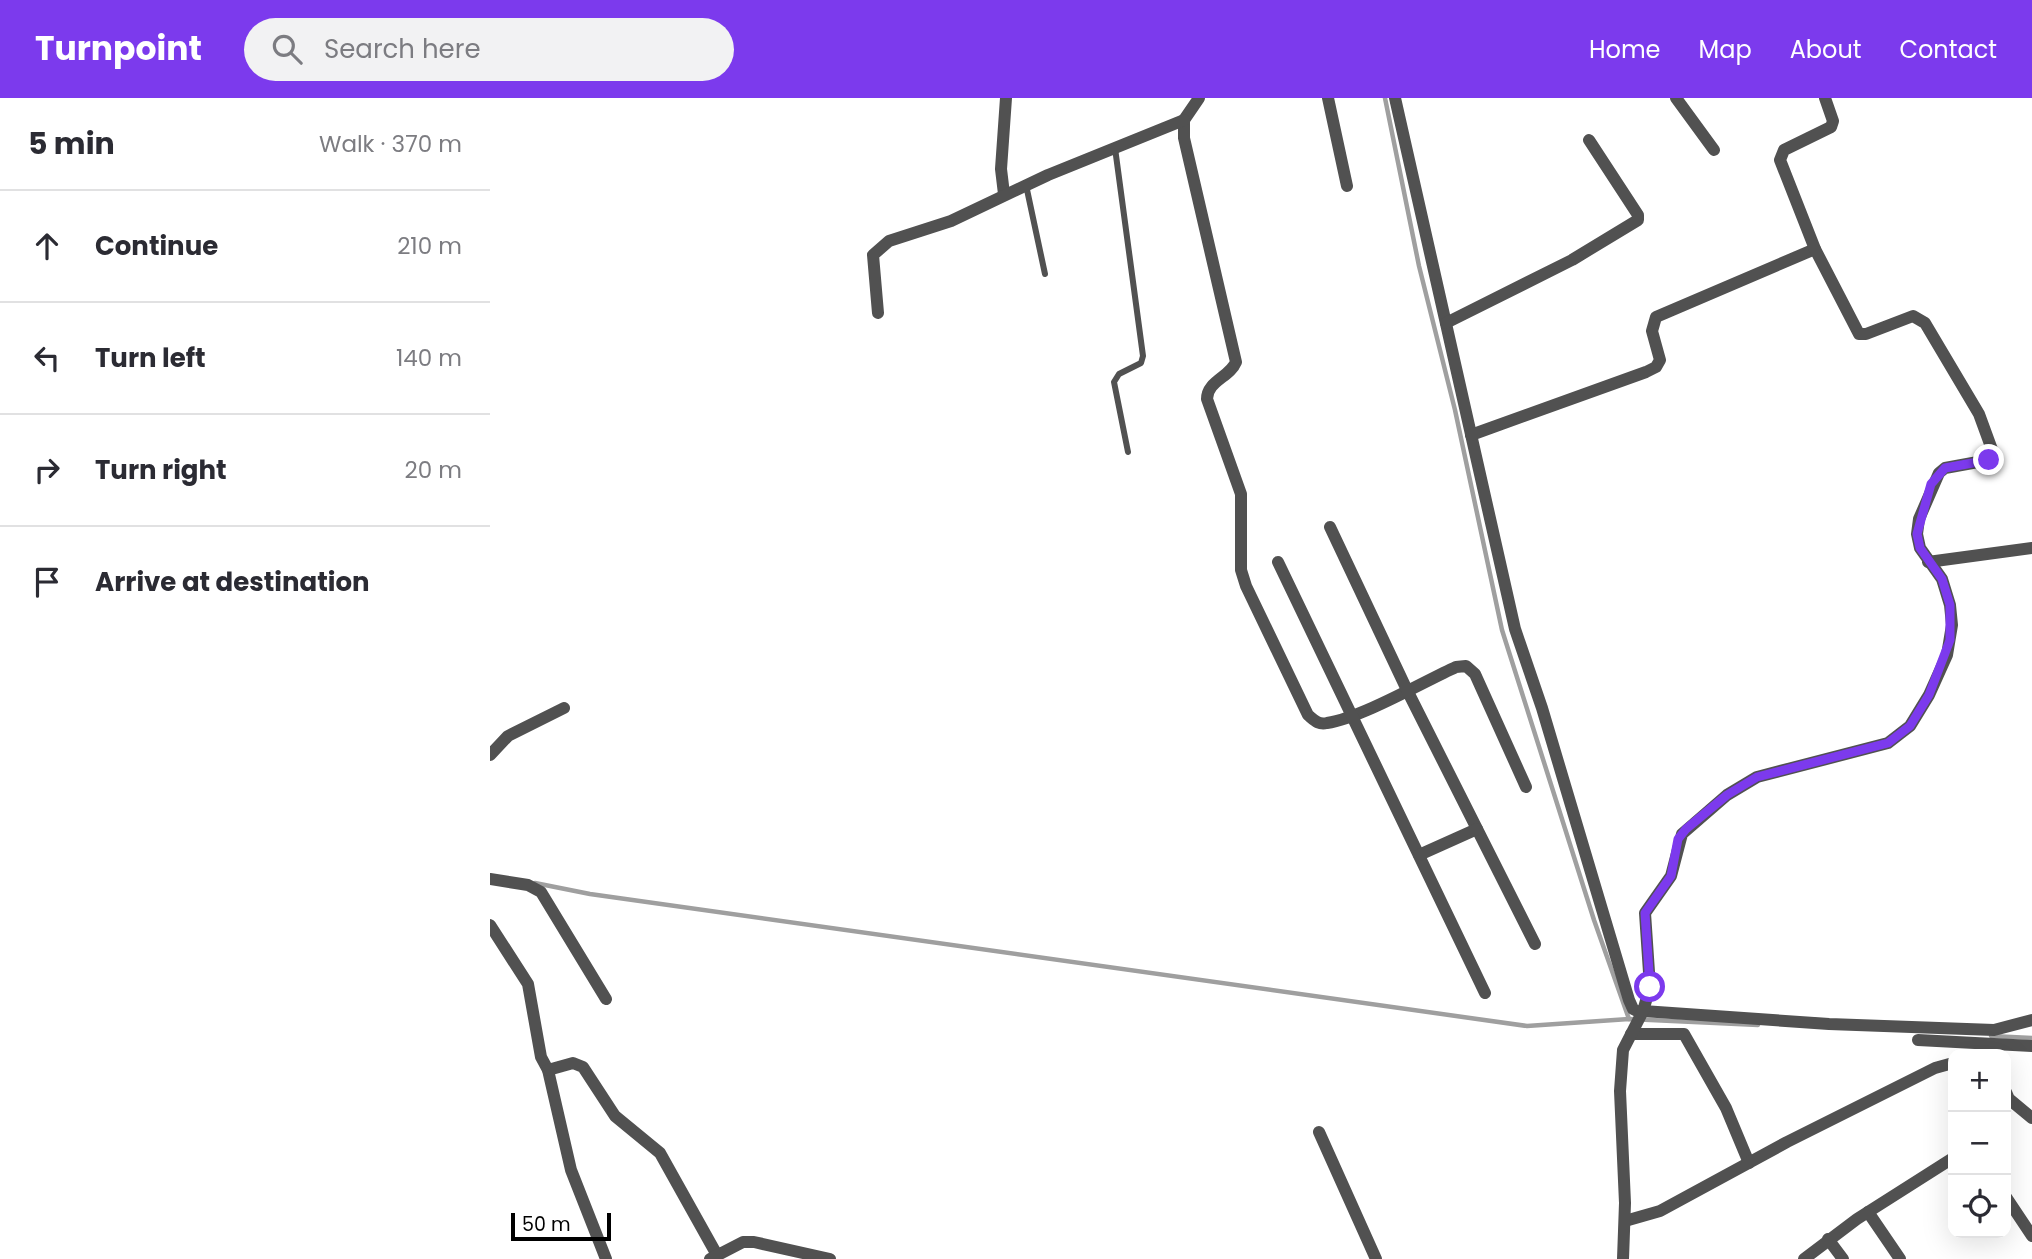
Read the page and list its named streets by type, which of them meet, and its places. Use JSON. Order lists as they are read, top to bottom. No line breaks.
{"scale_bar":"50 m","page":{"header":"Turnpoint","search":"Search here","nav":["Home","Map","About","Contact"],"heading":["5 min","Walk · 370 m"],"list":[["Continue","210 m"],["Turn left","140 m"],["Turn right","20 m"],"Arrive at destination"],"map_buttons":["+","−"],"scale":"50 m"}}
